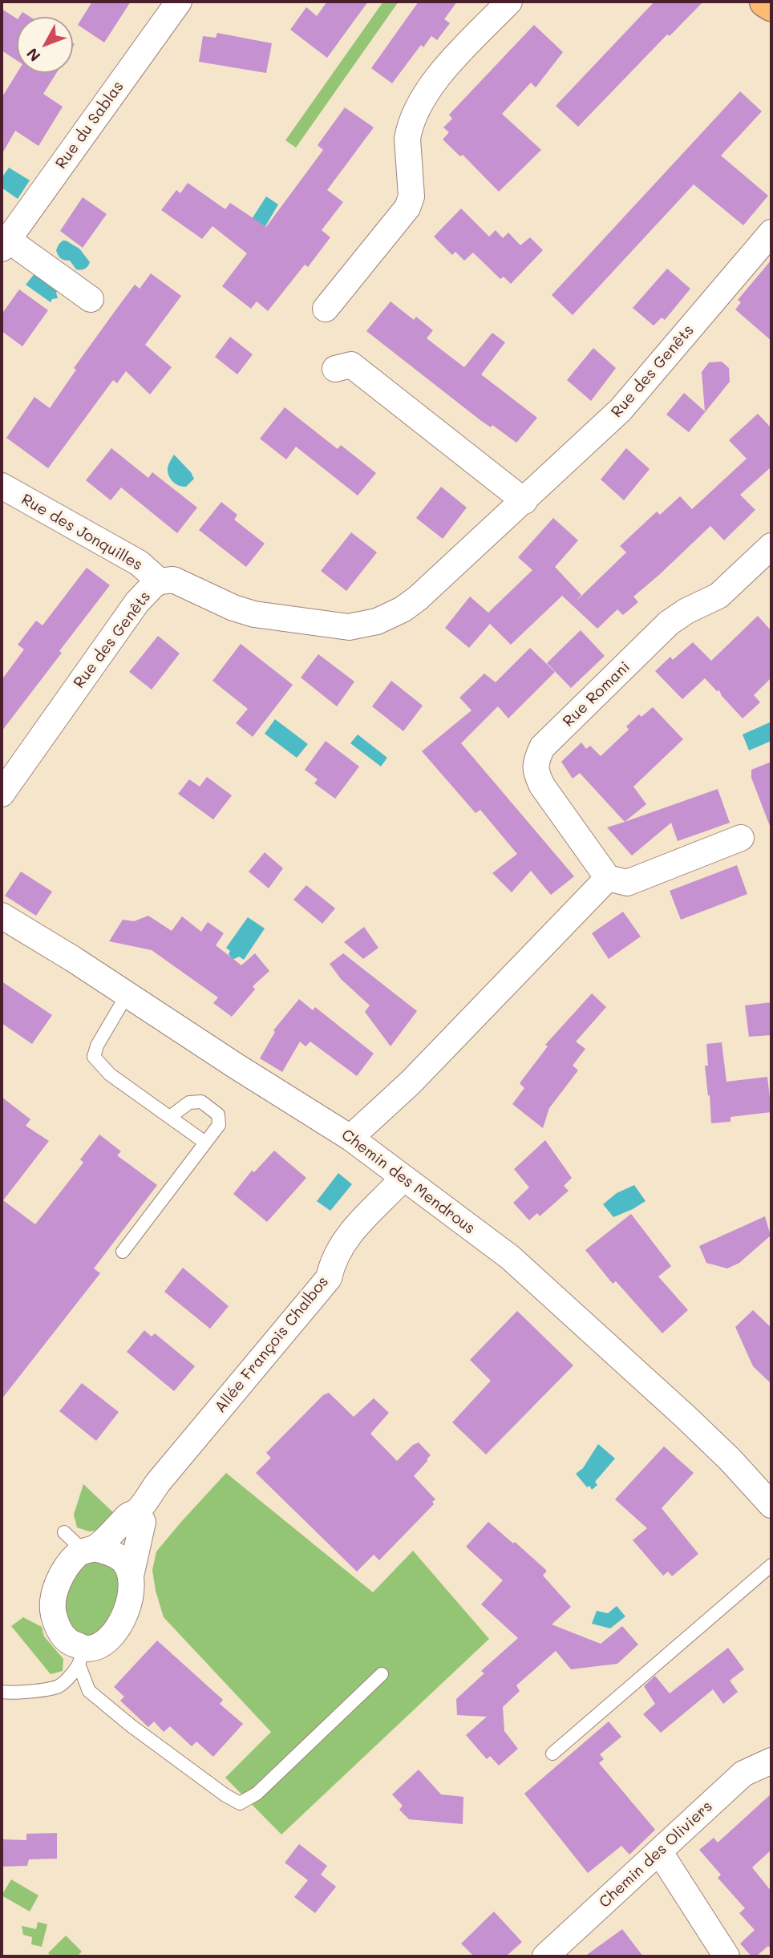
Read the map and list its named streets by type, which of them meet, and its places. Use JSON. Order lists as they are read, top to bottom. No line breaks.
{"streets":{"street":["Rue du Sablas","Rue des Genêts","Rue des Jonquilles","Rue Romani","Chemin des Mendrous","Allée François Chalbos","Chemin des Oliviers"]},"crossings":[["Rue des Genêts","Rue des Jonquilles"],["Chemin des Mendrous","Allée François Chalbos"]],"north":"bottom left"}
